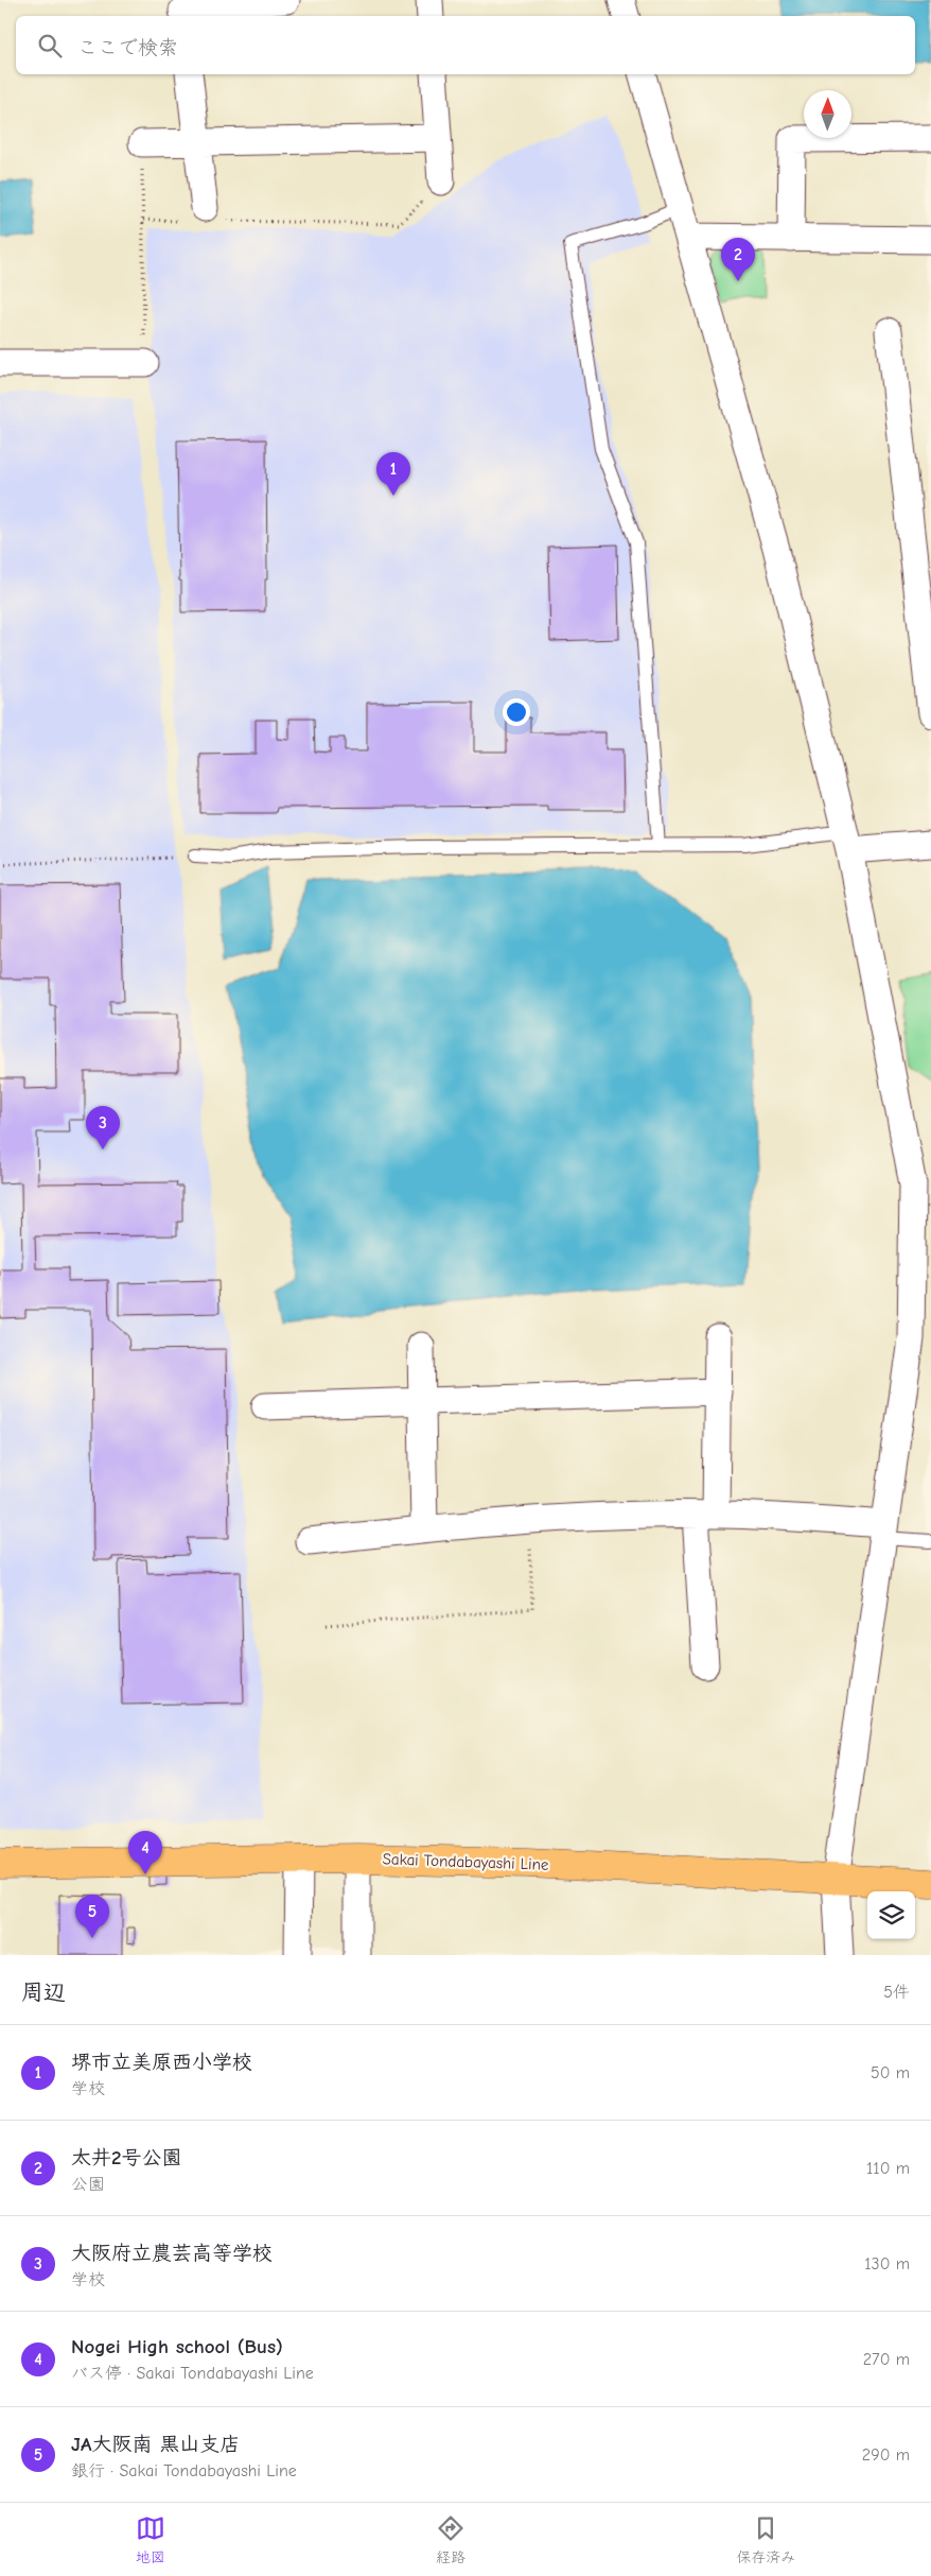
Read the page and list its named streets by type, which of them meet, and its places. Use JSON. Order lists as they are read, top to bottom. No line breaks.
{"streets":{"main road":["Sakai Tondabayashi Line"]},"north":"top","page":{"search":"ここで検索","pins":["2","1","3","4","5"],"heading":["周辺","5件"],"list":[{"mark":"1","name":"堺市立美原西小学校","note":"学校","value":"50 m"},{"mark":"2","name":"太井2号公園","note":"公園","value":"110 m"},{"mark":"3","name":"大阪府立農芸高等学校","note":"学校","value":"130 m"},{"mark":"4","name":"Nogei High school (Bus)","note":"バス停 · Sakai Tondabayashi Line","value":"270 m"},{"mark":"5","name":"JA大阪南 黒山支店","note":"銀行 · Sakai Tondabayashi Line","value":"290 m"}],"nav":["地図","経路","保存済み"]}}
